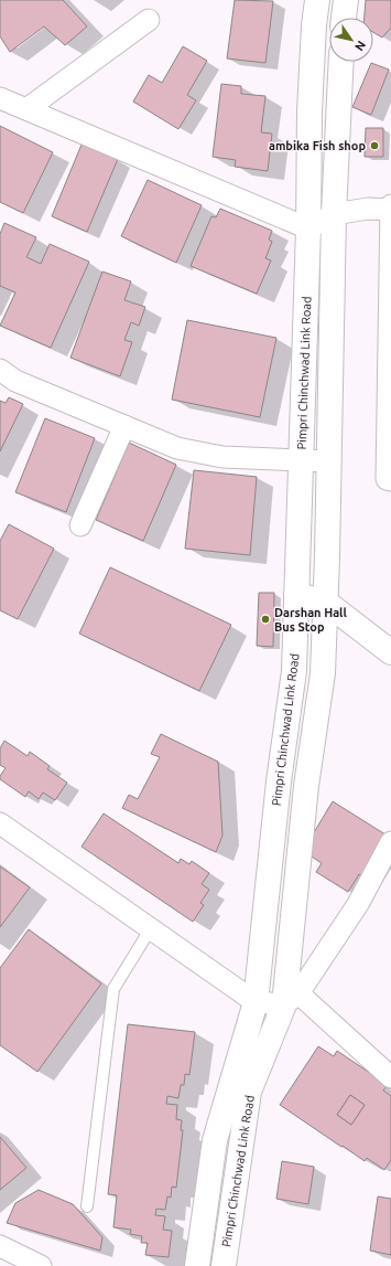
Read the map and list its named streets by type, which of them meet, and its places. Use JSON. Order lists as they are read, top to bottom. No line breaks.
{"streets":{"main road":["Pimpri Chinchwad Link Road"]},"places":["ambika Fish shop","Darshan Hall Bus Stop"],"north":"bottom right"}
